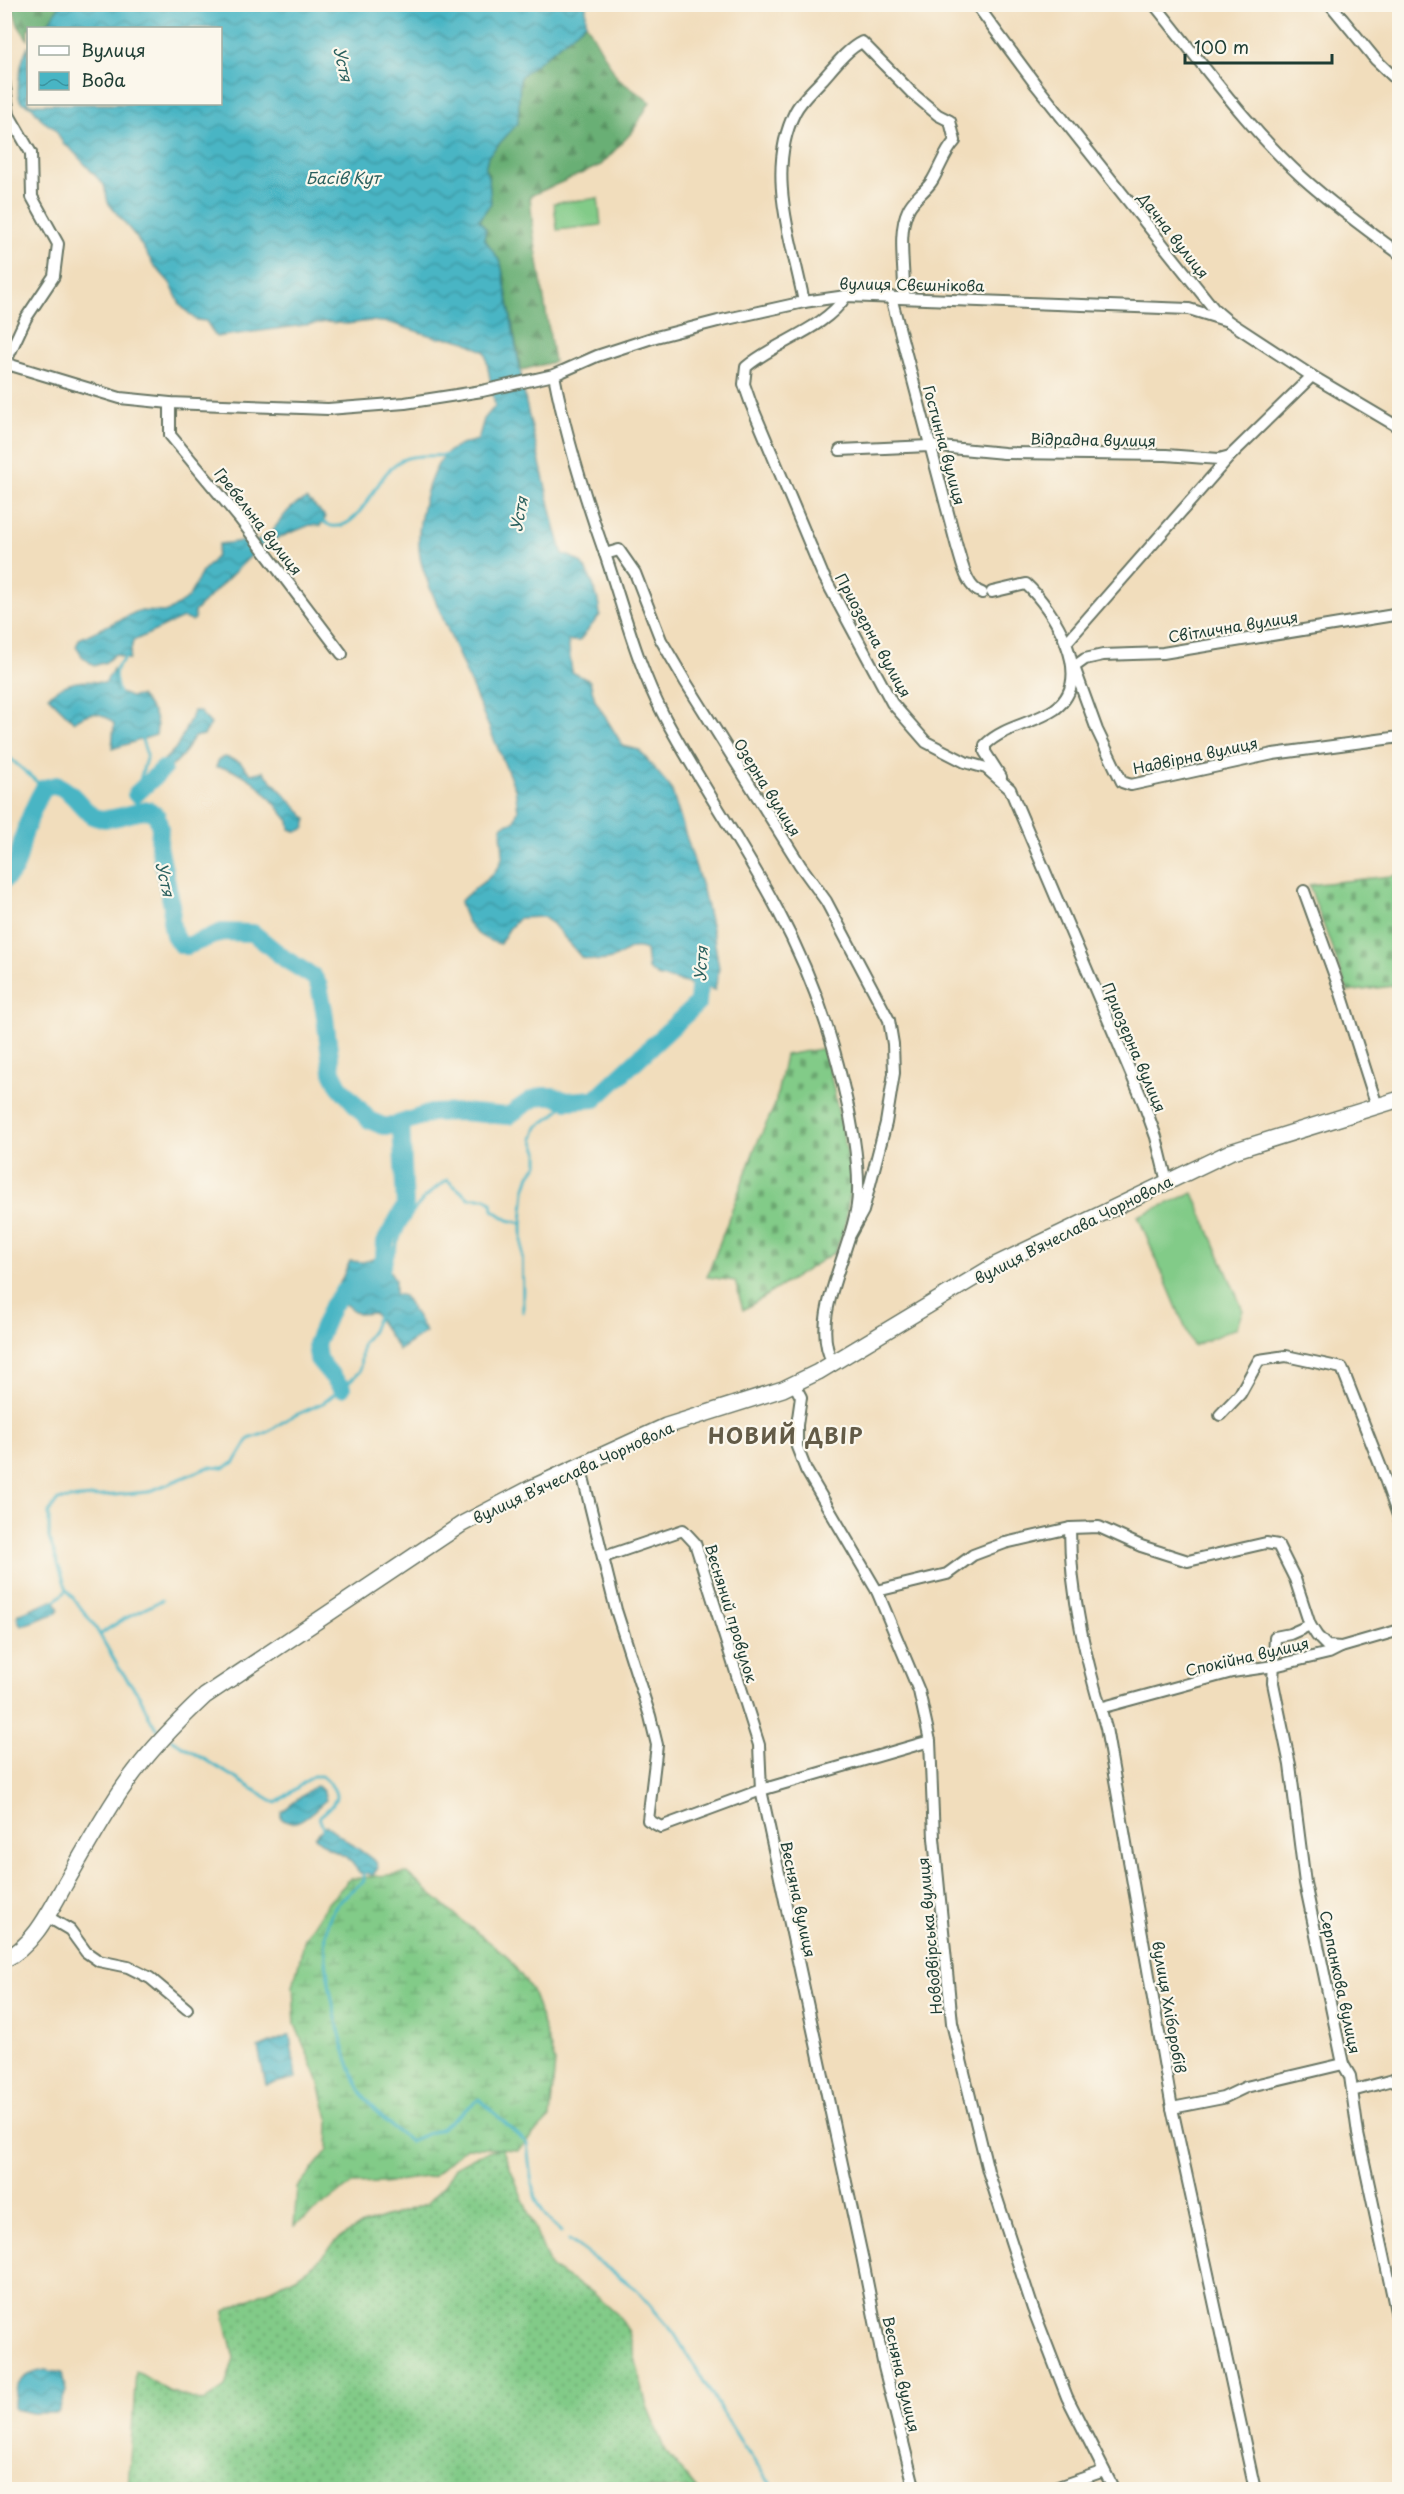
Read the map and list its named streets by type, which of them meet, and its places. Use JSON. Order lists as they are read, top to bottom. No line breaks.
{"streets":{"main road":["вулиця Вʼячеслава Чорновола"],"street":["Дачна вулиця","вулиця Свєшнікова","Відрадна вулиця","Гостинна вулиця","Гребельна вулиця","Світлична вулиця","Приозерна вулиця","Надвірна вулиця","Озерна вулиця","Весняний провулок","Спокійна вулиця","Весняна вулиця","Новодвірська вулиця","Серпанкова вулиця","вулиця Хліборобів"]},"crossings":[["Дачна вулиця","вулиця Свєшнікова"],["вулиця Свєшнікова","Гостинна вулиця"],["вулиця Свєшнікова","Гребельна вулиця"],["вулиця Свєшнікова","Приозерна вулиця"],["Відрадна вулиця","Гостинна вулиця"],["Гостинна вулиця","Світлична вулиця"],["Гостинна вулиця","Надвірна вулиця"],["Світлична вулиця","Надвірна вулиця"],["Приозерна вулиця","вулиця Вʼячеслава Чорновола"],["вулиця Вʼячеслава Чорновола","Новодвірська вулиця"],["Весняний провулок","Весняна вулиця"],["Спокійна вулиця","Серпанкова вулиця"],["Спокійна вулиця","вулиця Хліборобів"]],"districts":["НОВИЙ ДВІР"],"water":["Устя","Басів Кут"],"legend":["Вулиця","Вода"],"scale_bar":"100 m"}
